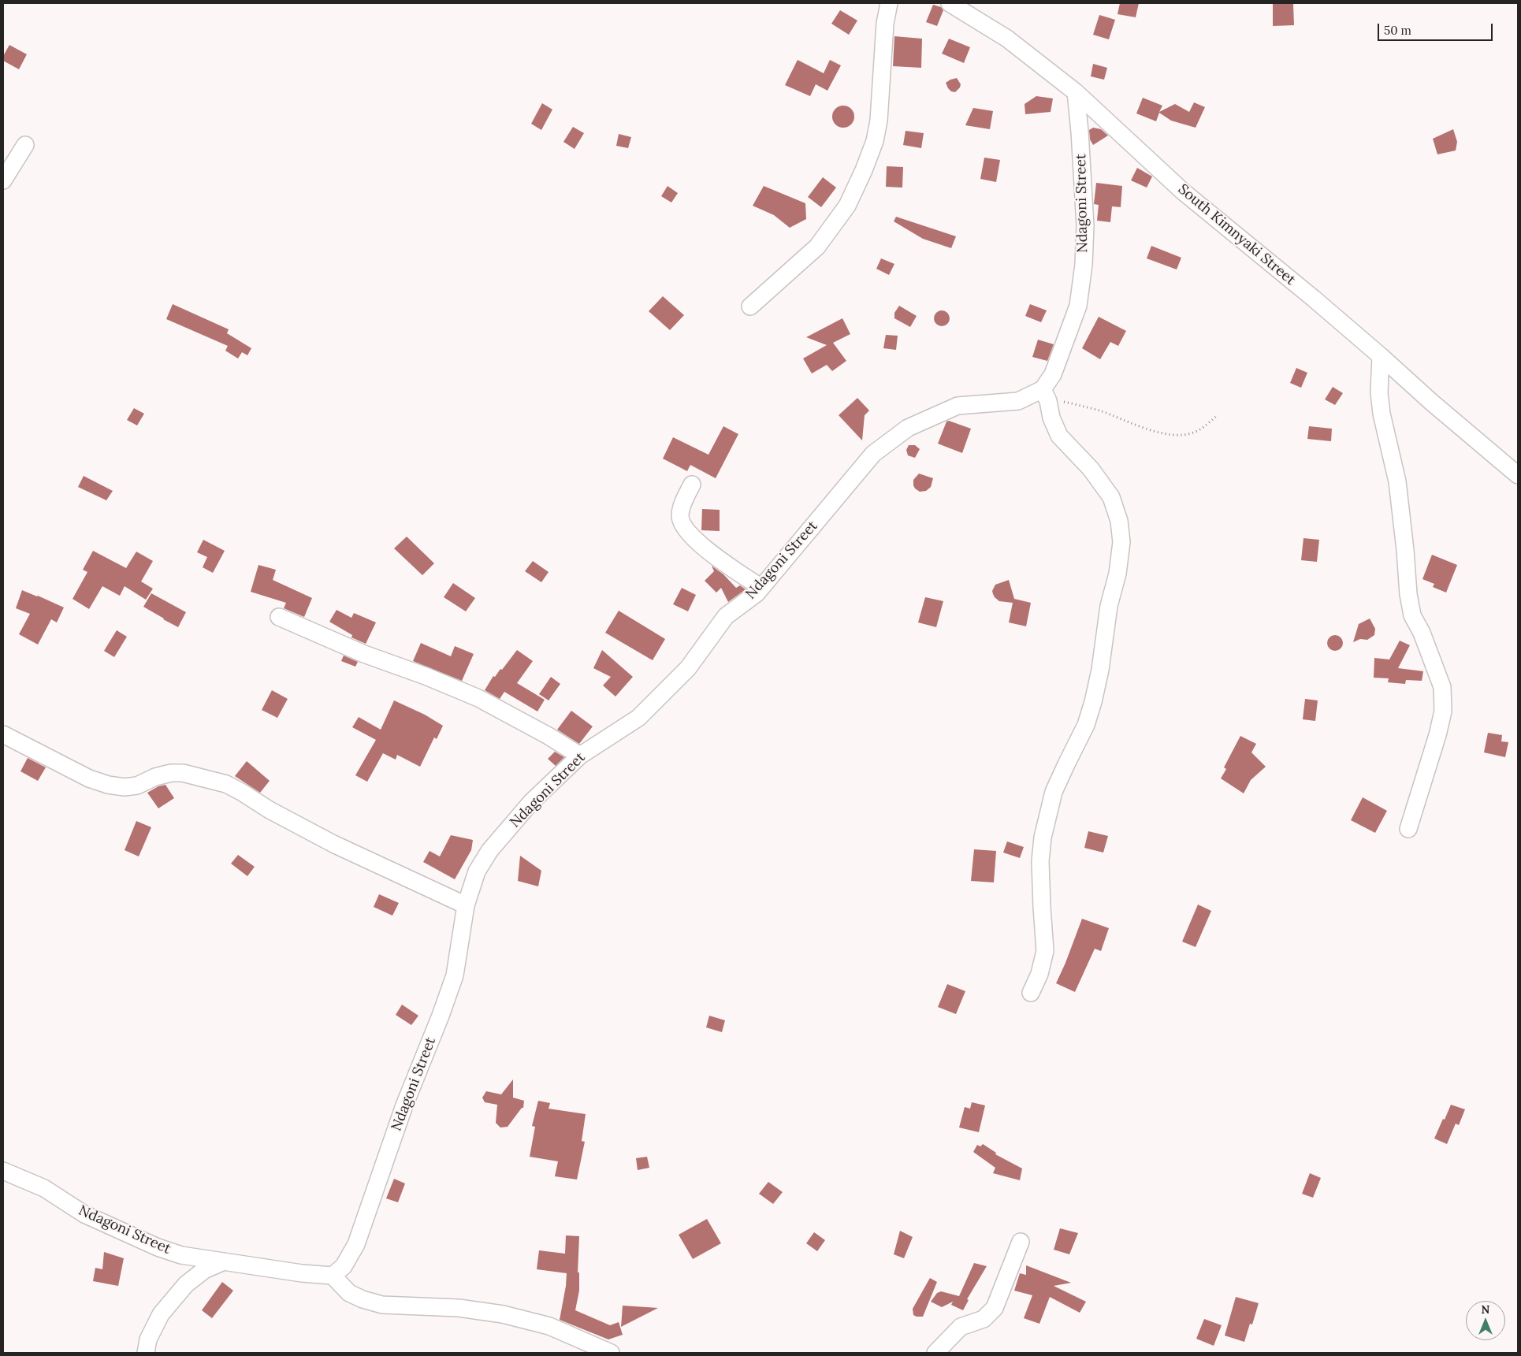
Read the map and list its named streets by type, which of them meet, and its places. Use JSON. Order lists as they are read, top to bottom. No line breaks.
{"streets":{"street":["Ndagoni Street","South Kimnyaki Street"]},"crossings":[["Ndagoni Street","South Kimnyaki Street"]],"scale_bar":"50 m","north":"top"}
